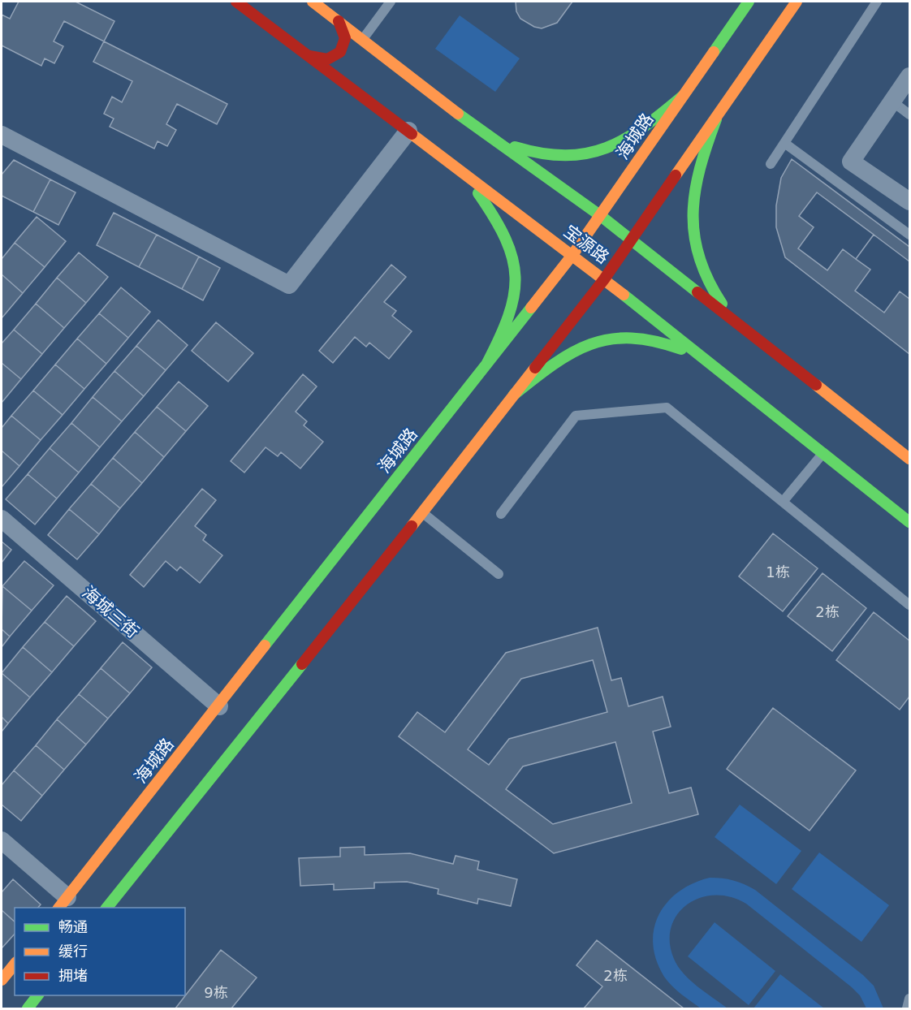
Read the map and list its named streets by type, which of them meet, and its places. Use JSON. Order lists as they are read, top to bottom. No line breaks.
{"streets":{"main road":["海城路","宝源路"],"street":["海城三街"]},"crossings":[["海城路","宝源路"],["海城路","海城三街"]],"house_numbers":["1栋","2栋","2栋","9栋"],"legend":["畅通","缓行","拥堵"]}
